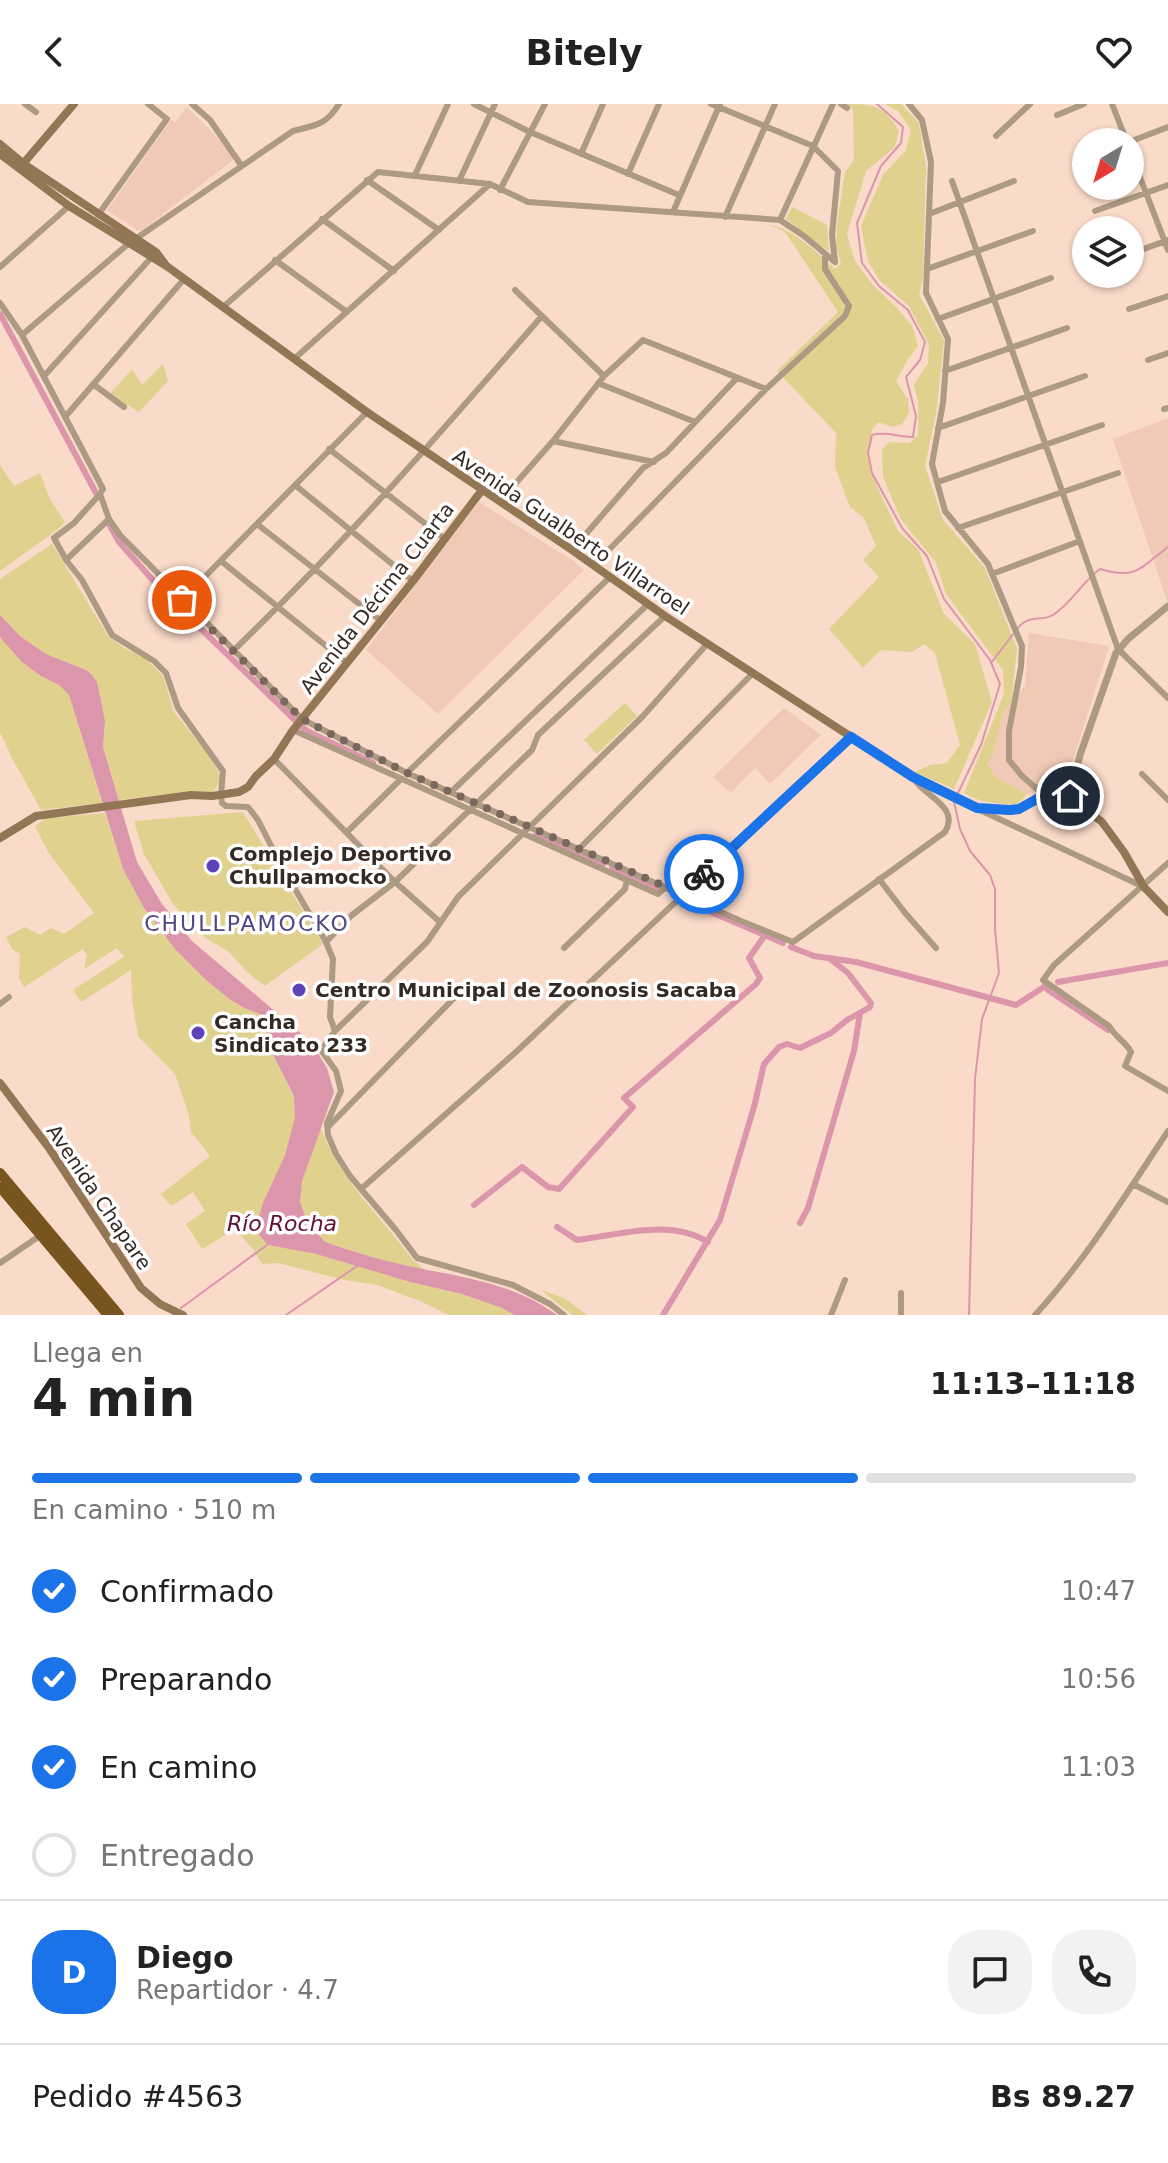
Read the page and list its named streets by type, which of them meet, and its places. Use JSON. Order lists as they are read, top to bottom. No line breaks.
{"streets":{"main road":["Avenida Gualberto Villarroel","Avenida Décima Cuarta","Avenida Chapare"]},"crossings":[["Avenida Gualberto Villarroel","Avenida Décima Cuarta"]],"districts":["CHULLPAMOCKO"],"water":["Río Rocha"],"places":["Complejo Deportivo Chullpamocko","Centro Municipal de Zoonosis Sacaba","Cancha Sindicato 233"],"north":"bottom left","page":{"header":"Bitely","heading":["4 min","Llega en","11:13–11:18"],"panel":["Diego","Repartidor · 4.7","Pedido #4563","Bs 89.27"],"bar":"En camino · 510 m","list":[["Confirmado","10:47"],["Preparando","10:56"],["En camino","11:03"],"Entregado"],"round":"D"}}
